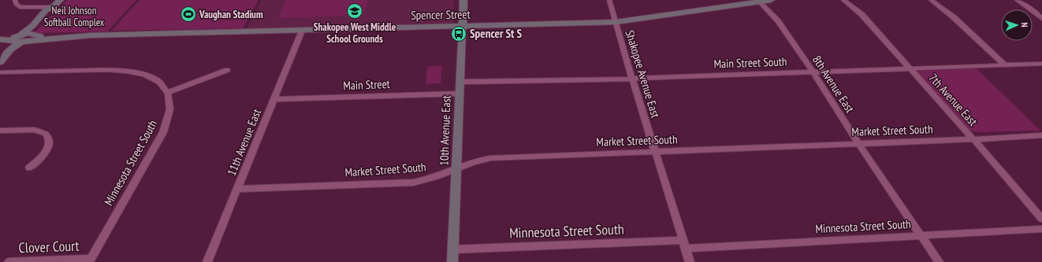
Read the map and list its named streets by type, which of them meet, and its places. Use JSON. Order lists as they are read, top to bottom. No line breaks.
{"streets":{"street":["Spencer Street","Main Street South","Shakopee Avenue East","8th Avenue East","Main Street","7th Avenue East","10th Avenue East","Market Street South","11th Avenue East","Minnesota Street South","Clover Court"]},"crossings":[["Spencer Street","Shakopee Avenue East"],["Spencer Street","8th Avenue East"],["Spencer Street","10th Avenue East"],["Spencer Street","11th Avenue East"],["Main Street South","Shakopee Avenue East"],["Main Street South","8th Avenue East"],["Main Street South","7th Avenue East"],["Main Street South","10th Avenue East"],["Shakopee Avenue East","Market Street South"],["Shakopee Avenue East","Minnesota Street South"],["8th Avenue East","Market Street South"],["8th Avenue East","Minnesota Street South"],["Main Street","10th Avenue East"],["Main Street","11th Avenue East"],["7th Avenue East","Market Street South"],["10th Avenue East","Market Street South"],["10th Avenue East","Minnesota Street South"],["Market Street South","11th Avenue East"],["Minnesota Street South","Clover Court"]],"parks":["Neil Johnson Softball Complex"],"places":{"school or university":["Shakopee West Middle School Grounds"],"sports":["Vaughan Stadium"],"bus stop":["Spencer St S"]},"north":"right"}
